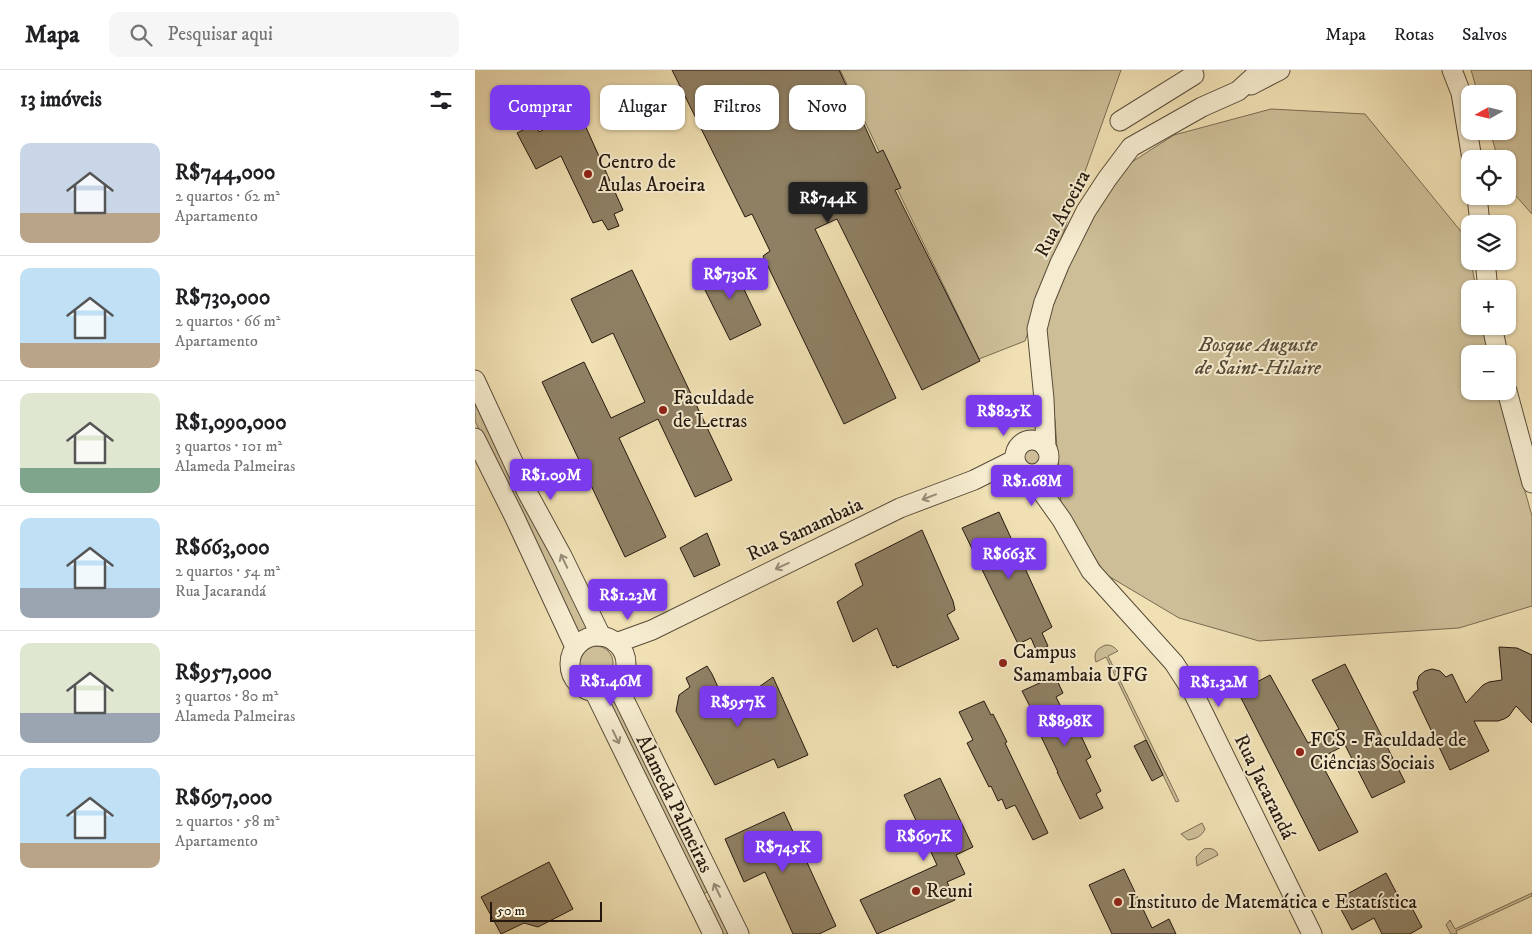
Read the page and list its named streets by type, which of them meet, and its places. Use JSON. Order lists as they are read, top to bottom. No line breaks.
{"streets":{"street":["Rua Aroeira","Rua Samambaia","Rua Jacarandá","Alameda Palmeiras"]},"crossings":[["Rua Aroeira","Rua Samambaia"],["Rua Samambaia","Alameda Palmeiras"]],"one_way":["Rua Samambaia"],"parks":["Bosque Auguste de Saint-Hilaire"],"places":["Centro de Aulas Aroeira","Faculdade de Letras","Campus Samambaia UFG","FCS - Faculdade de Ciências Sociais","Reuni","Instituto de Matemática e Estatística"],"scale_bar":"50 m","north":"left","page":{"header":"Mapa","search":"Pesquisar aqui","nav":["Mapa","Rotas","Salvos"],"heading":"13 imóveis","map_buttons":["+","−"],"chip":["Comprar","Alugar","Filtros","Novo"],"list":[{"name":"R$744,000","note":"2 quartos · 62 m² · Apartamento"},{"name":"R$730,000","note":"2 quartos · 66 m² · Apartamento"},{"name":"R$1,090,000","note":"3 quartos · 101 m² · Alameda Palmeiras"},{"name":"R$663,000","note":"2 quartos · 54 m² · Rua Jacarandá"},{"name":"R$957,000","note":"3 quartos · 80 m² · Alameda Palmeiras"},{"name":"R$697,000","note":"2 quartos · 58 m² · Apartamento"}],"price":["R$744K","R$730K","R$825K","R$1.09M","R$1.68M","R$663K","R$1.23M","R$1.46M","R$1.32M","R$957K","R$898K","R$697K","R$745K"],"scale":"50 m"}}
